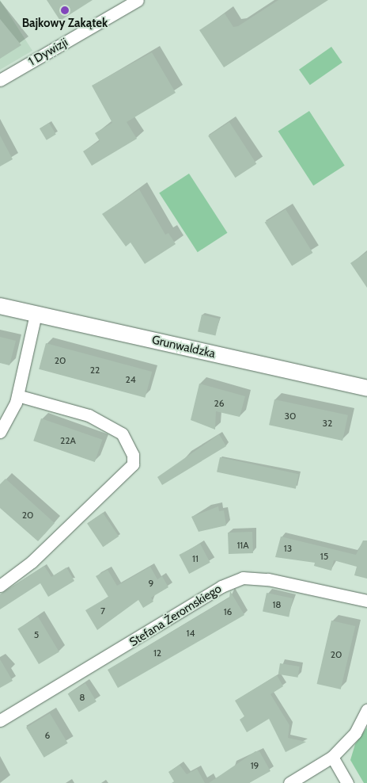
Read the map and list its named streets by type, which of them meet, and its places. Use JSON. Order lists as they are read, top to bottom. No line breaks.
{"streets":{"street":["1 Dywizji","Grunwaldzka","Stefana Żeromskiego"]},"places":["Bajkowy Zakątek"],"house_numbers":["20","22","24","26","30","32","22A","20","11A","13","15","11","9","18","7","16","14","5","12","20","8","6","19"]}
